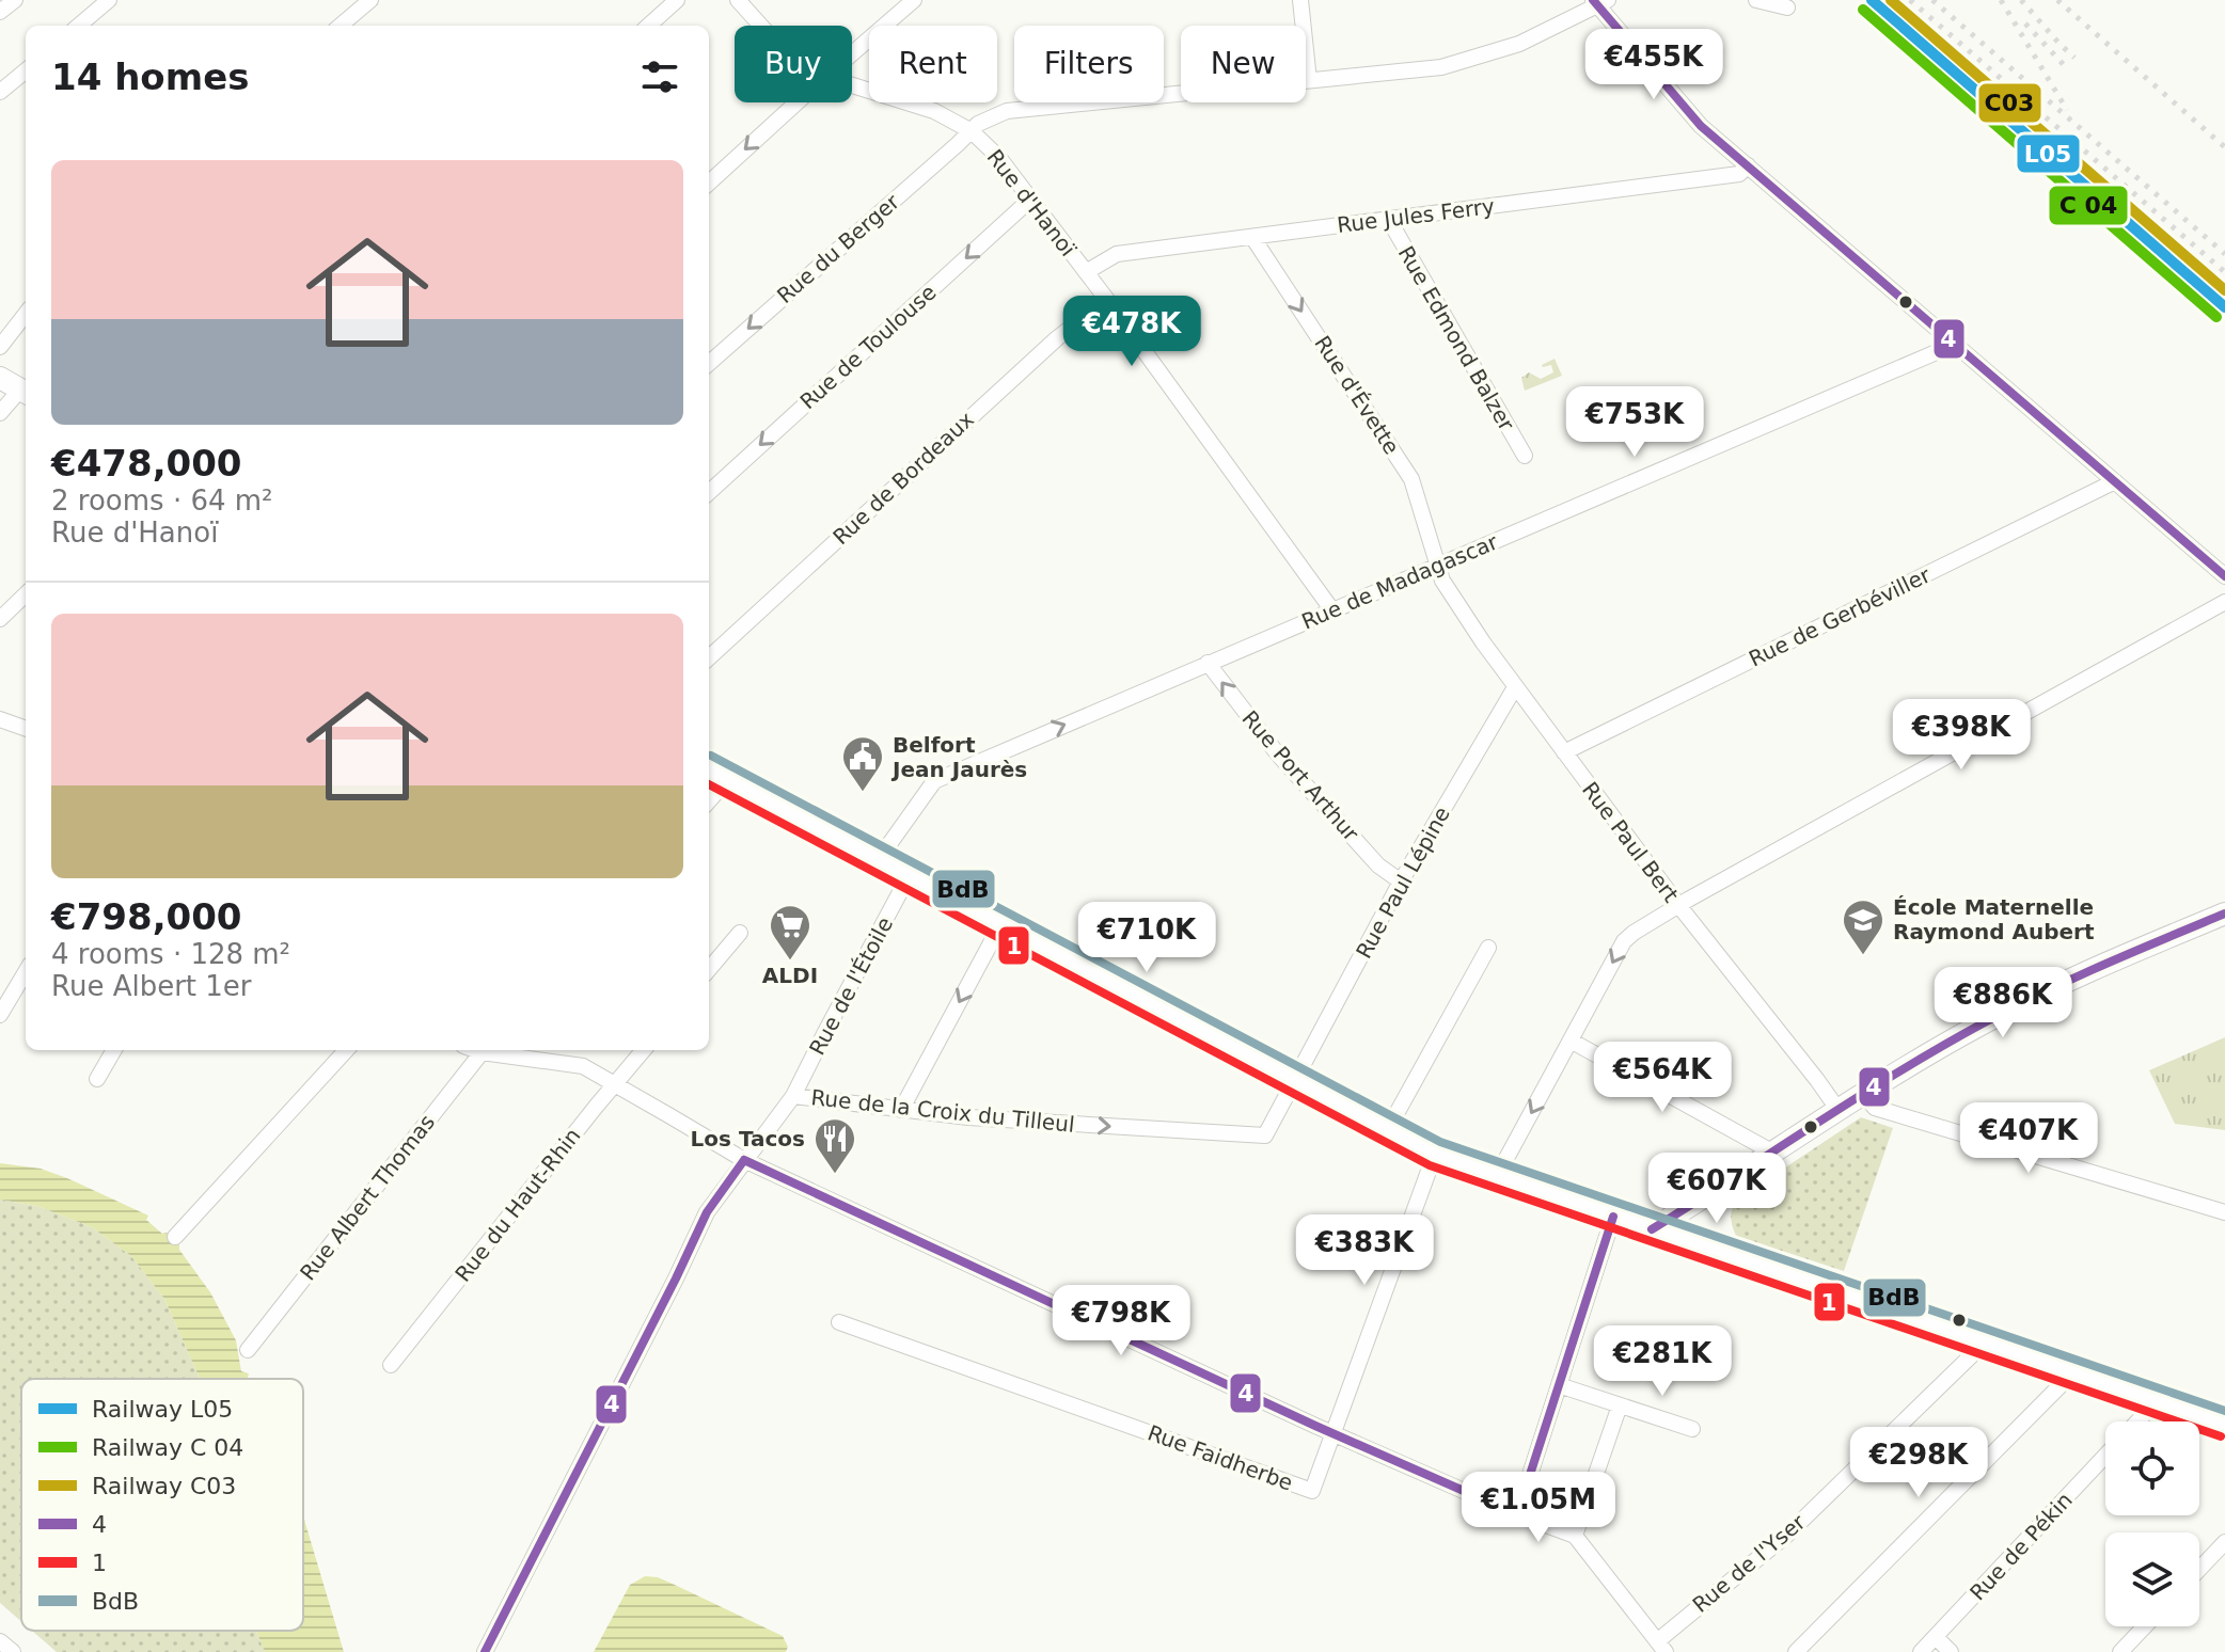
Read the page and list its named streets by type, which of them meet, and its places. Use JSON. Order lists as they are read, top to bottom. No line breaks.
{"streets":{"street":["Rue d'Hanoï","Rue Jules Ferry","Rue du Berger","Rue Edmond Balzer","Rue de Toulouse","Rue d'Évette","Rue de Bordeaux","Rue de Madagascar","Rue de Gerbéviller","Rue Port Arthur","Rue Paul Bert","Rue Paul Lépine","Rue de l'Étoile","Rue de la Croix du Tilleul","Rue Albert Thomas","Rue du Haut-Rhin","Rue Faidherbe","Rue de Pékin","Rue de l'Yser"]},"crossings":[["Rue d'Hanoï","Rue Jules Ferry"],["Rue d'Hanoï","Rue du Berger"],["Rue d'Hanoï","Rue de Toulouse"],["Rue d'Hanoï","Rue de Bordeaux"],["Rue d'Hanoï","Rue de Madagascar"],["Rue Jules Ferry","Rue Edmond Balzer"],["Rue Jules Ferry","Rue d'Évette"],["Rue d'Évette","Rue de Madagascar"],["Rue d'Évette","Rue Paul Bert"],["Rue de Madagascar","Rue Port Arthur"],["Rue de Madagascar","Rue Paul Bert"],["Rue de Gerbéviller","Rue Paul Bert"],["Rue Port Arthur","Rue Paul Lépine"],["Rue Paul Bert","Rue Paul Lépine"],["Rue Paul Lépine","Rue de la Croix du Tilleul"],["Rue de l'Étoile","Rue de la Croix du Tilleul"]],"one_way":["Rue du Berger","Rue de Toulouse","Rue d'Évette","Rue Port Arthur"],"places":{"public building":["Belfort Jean Jaurès"],"school or university":["École Maternelle Raymond Aubert"],"supermarket":["ALDI"],"restaurant":["Los Tacos"]},"lines":["rail line L05","rail line C03","transit line 4","transit line BdB","transit line 1"],"legend":["Railway L05","Railway C 04","Railway C03","4","1","BdB"],"page":{"chip":["Buy","Rent","Filters","New"],"heading":"14 homes","price":["€455K","€478K","€753K","€398K","€710K","€886K","€564K","€407K","€607K","€383K","€798K","€281K","€298K","€1.05M"],"list":[{"name":"€478,000","note":"2 rooms · 64 m² · Rue d'Hanoï"},{"name":"€798,000","note":"4 rooms · 128 m² · Rue Albert 1er"}]}}
